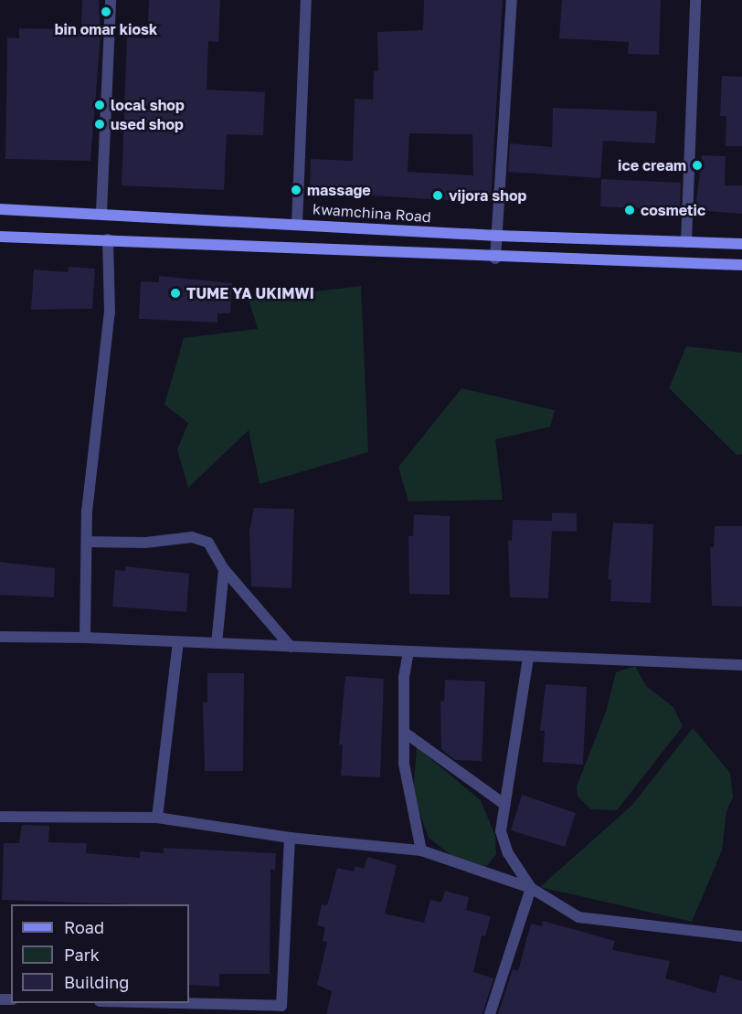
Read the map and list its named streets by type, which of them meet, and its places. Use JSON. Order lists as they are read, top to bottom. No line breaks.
{"streets":{"main road":["kwamchina Road"]},"places":["bin omar kiosk","local shop","used shop","ice cream","massage","vijora shop","cosmetic","TUME YA UKIMWI"],"legend":["Road","Park","Building"]}
